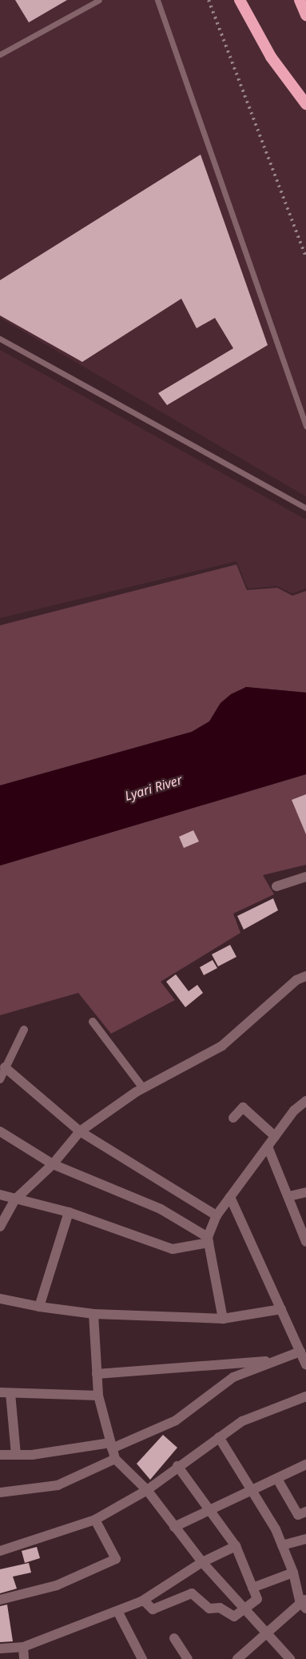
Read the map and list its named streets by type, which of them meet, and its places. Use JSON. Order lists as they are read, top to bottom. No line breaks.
{"water":["Lyari River"]}
